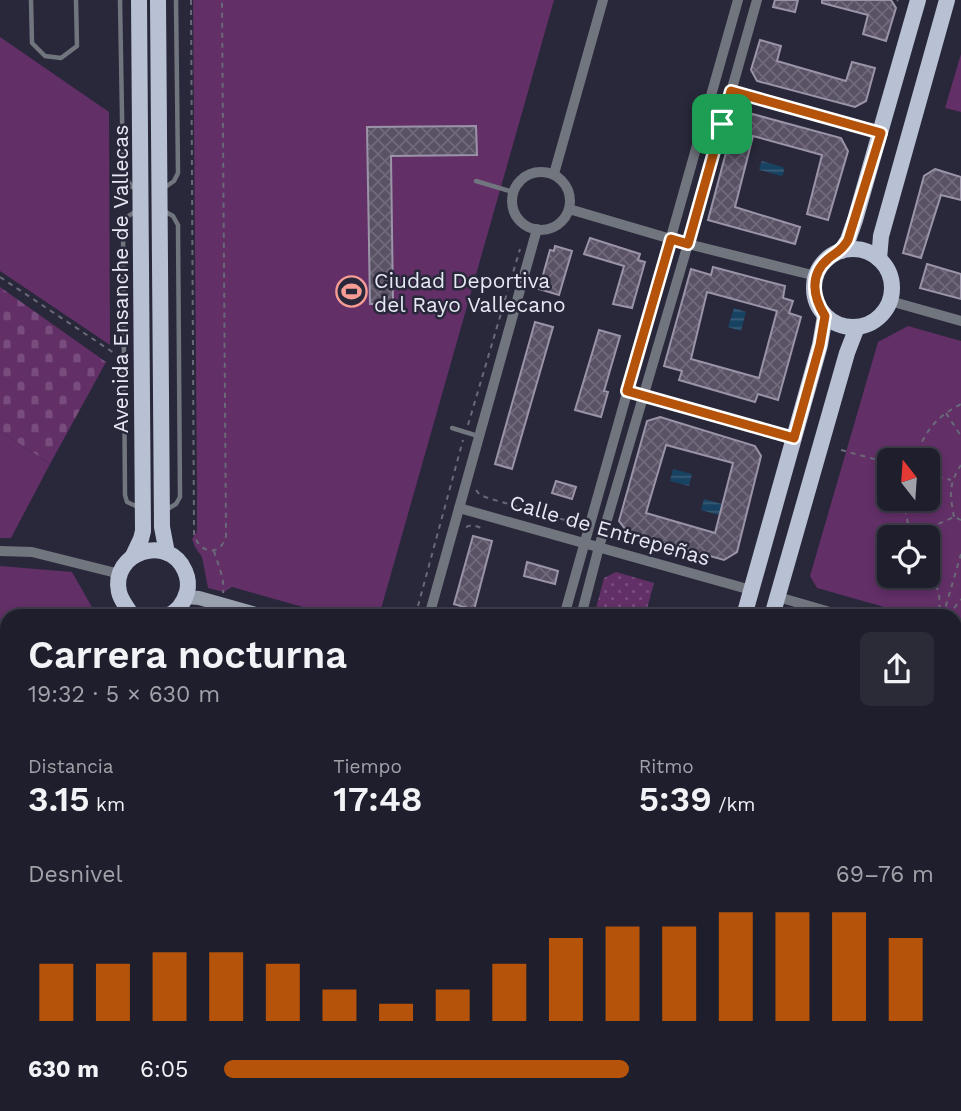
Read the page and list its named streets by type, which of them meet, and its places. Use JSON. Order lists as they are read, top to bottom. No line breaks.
{"streets":{"main road":["Avenida Ensanche de Vallecas"],"street":["Calle de Entrepeñas"]},"places":{"sports":["Ciudad Deportiva del Rayo Vallecano"]},"north":"top","page":{"heading":["Carrera nocturna","19:32 · 5 × 630 m"],"stats":[["Distancia","3.15 km"],["Tiempo","17:48"],["Ritmo","5:39 /km"]],"chart":["Desnivel","69–76 m"],"list":[{"name":"630 m","note":"6:05"}]}}
